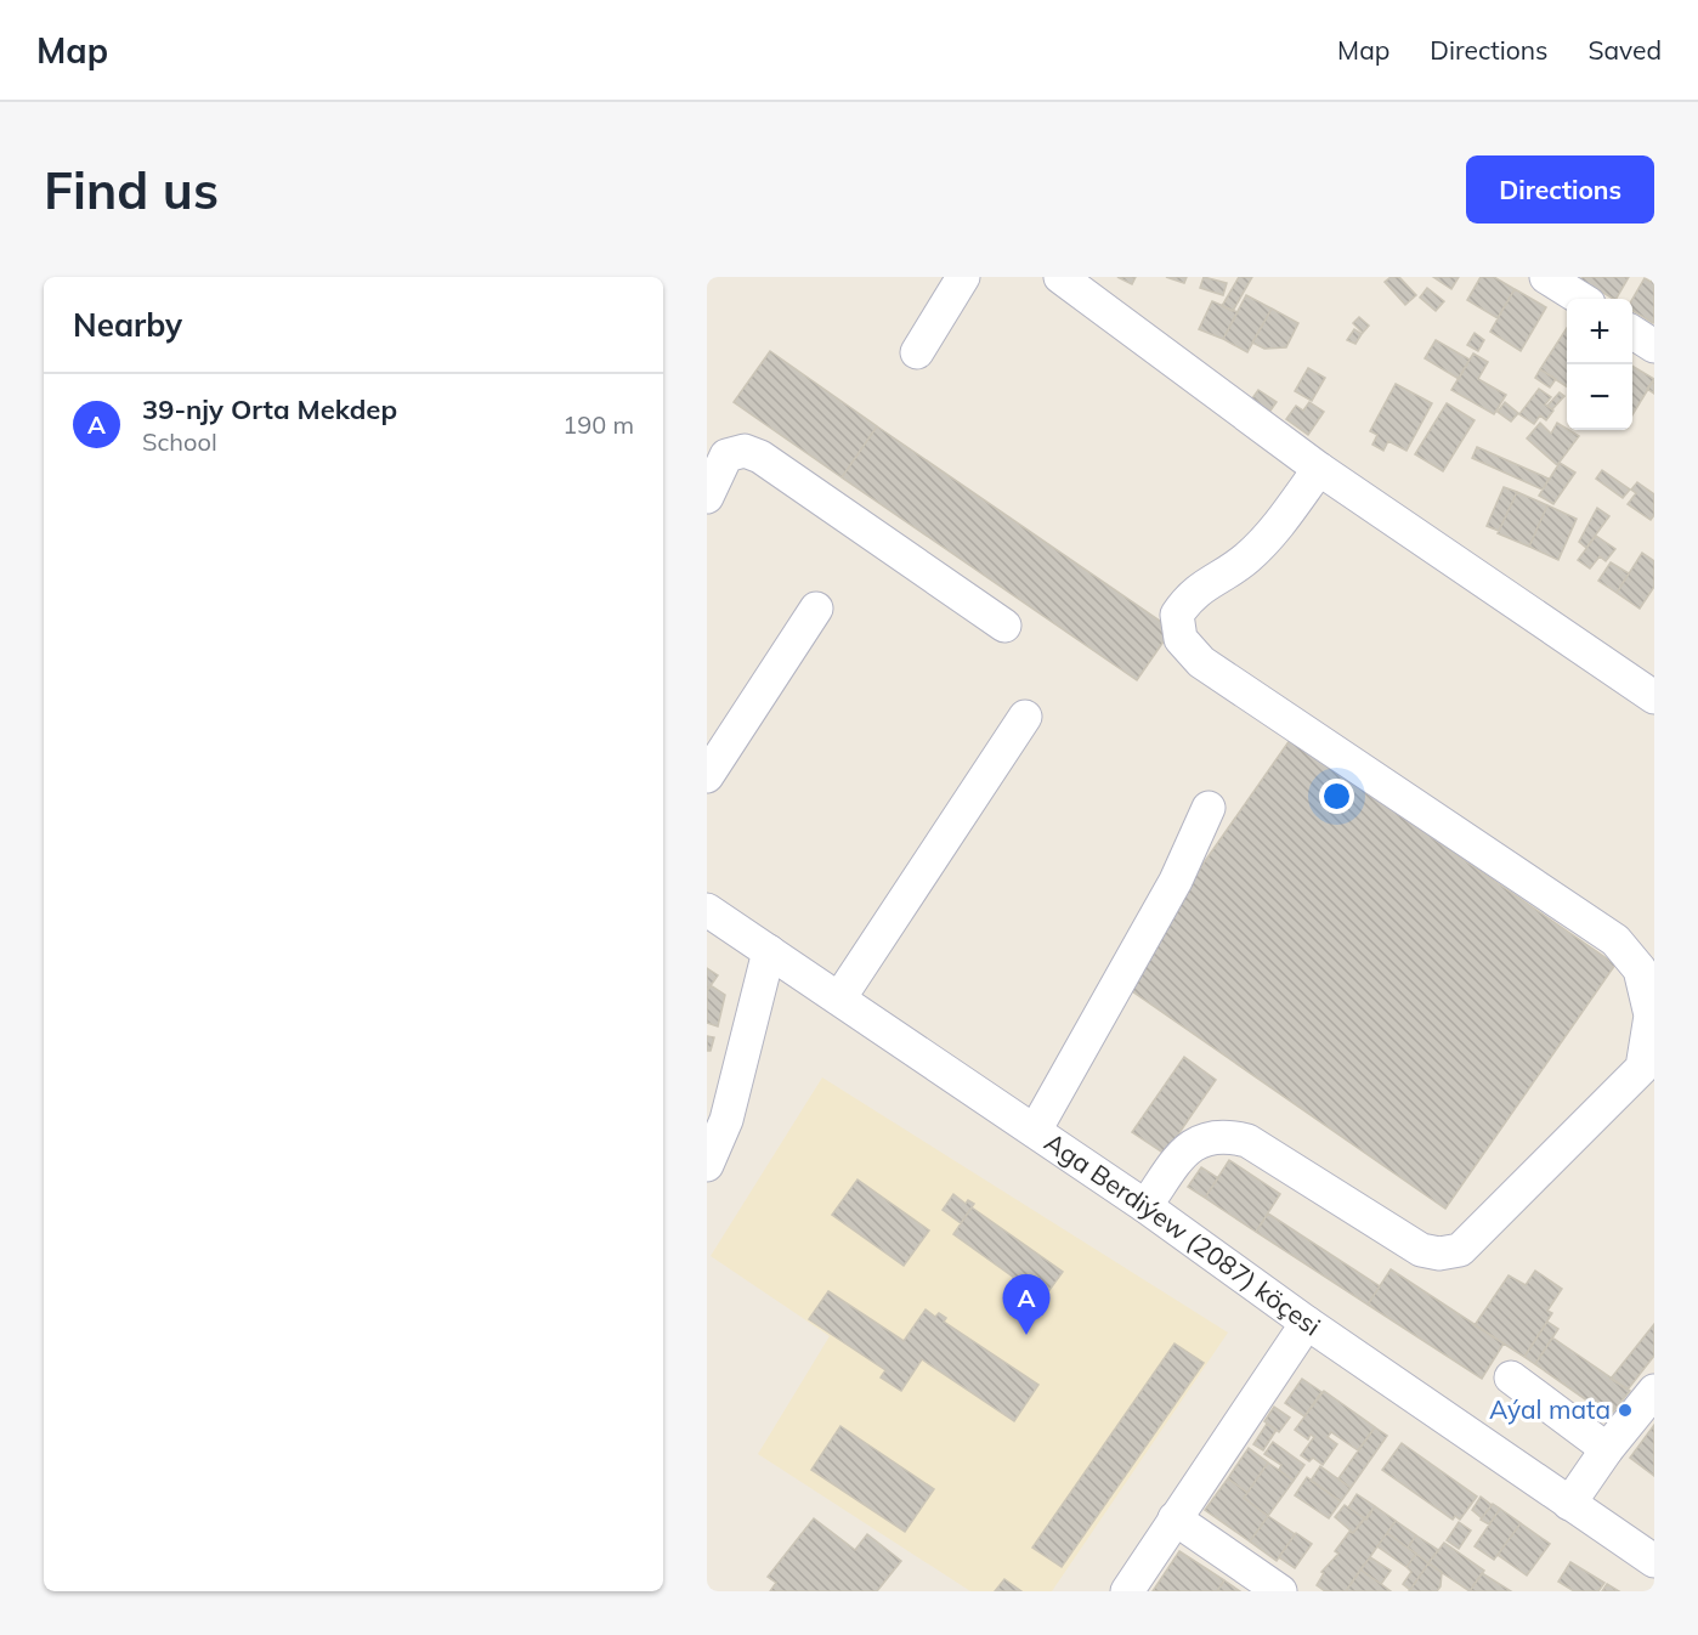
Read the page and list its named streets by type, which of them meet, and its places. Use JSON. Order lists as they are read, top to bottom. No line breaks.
{"streets":{"street":["Aga Berdiýew (2087) köçesi"]},"places":["Aýal mata"],"page":{"header":"Map","nav":["Map","Directions","Saved"],"buttons":"Directions","title":"Find us","heading":"Nearby","map_buttons":["+","−"],"list":[{"mark":"A","name":"39-njy Orta Mekdep","note":"School","value":"190 m"}],"pins":"A"}}
